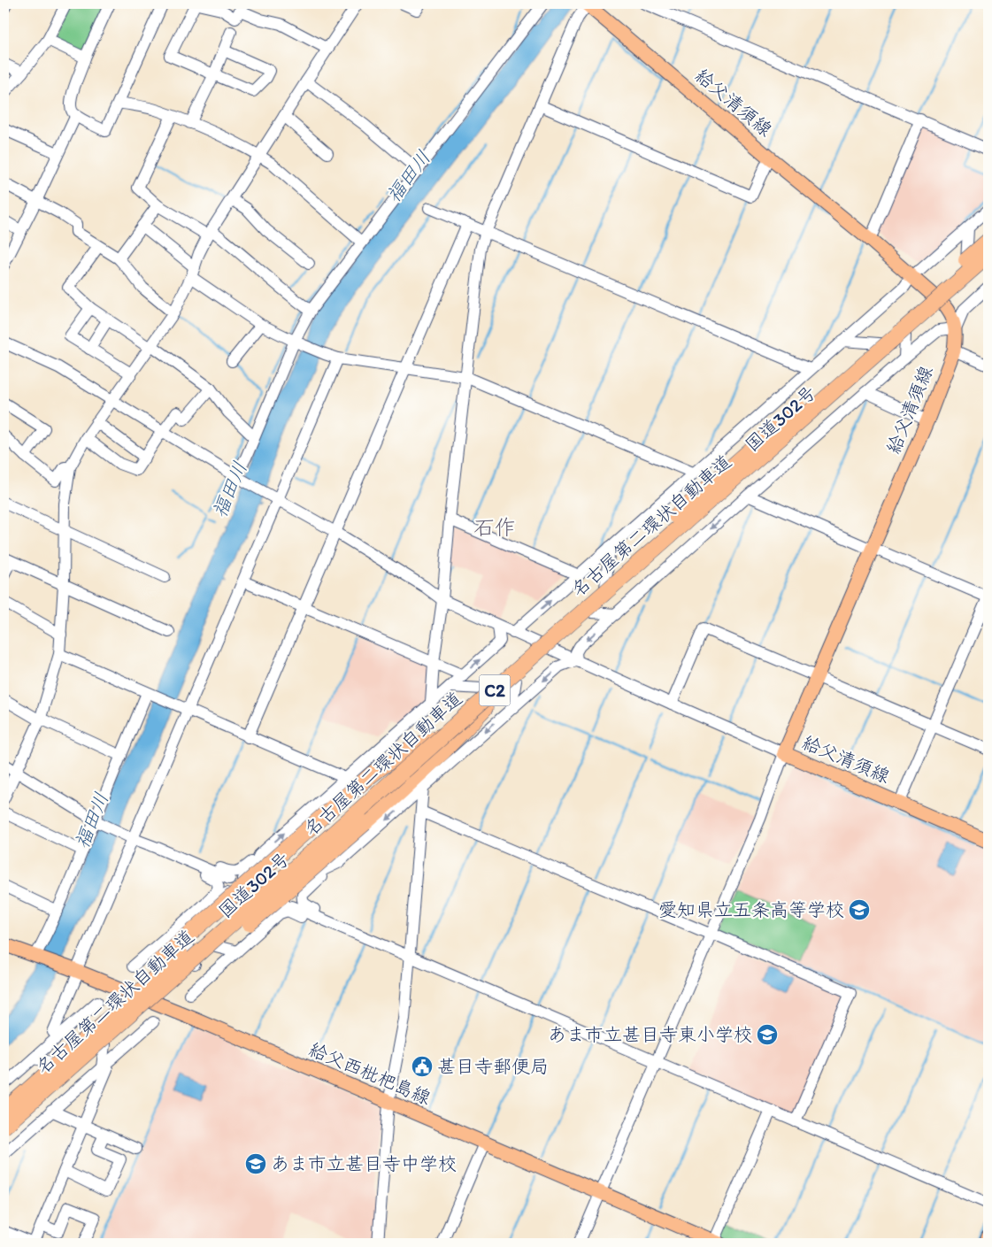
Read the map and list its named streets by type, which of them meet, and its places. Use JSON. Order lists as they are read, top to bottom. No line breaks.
{"streets":{"highway":["国道302号","名古屋第二環状自動車道","C2"],"main road":["給父清須線","給父西枇杷島線"]},"crossings":[["給父清須線","国道302号"],["国道302号","名古屋第二環状自動車道"],["国道302号","給父西枇杷島線"]],"districts":["石作"],"water":["福田川"],"places":{"school or university":["愛知県立五条高等学校","あま市立甚目寺東小学校","あま市立甚目寺中学校"],"public building":["甚目寺郵便局"]}}
